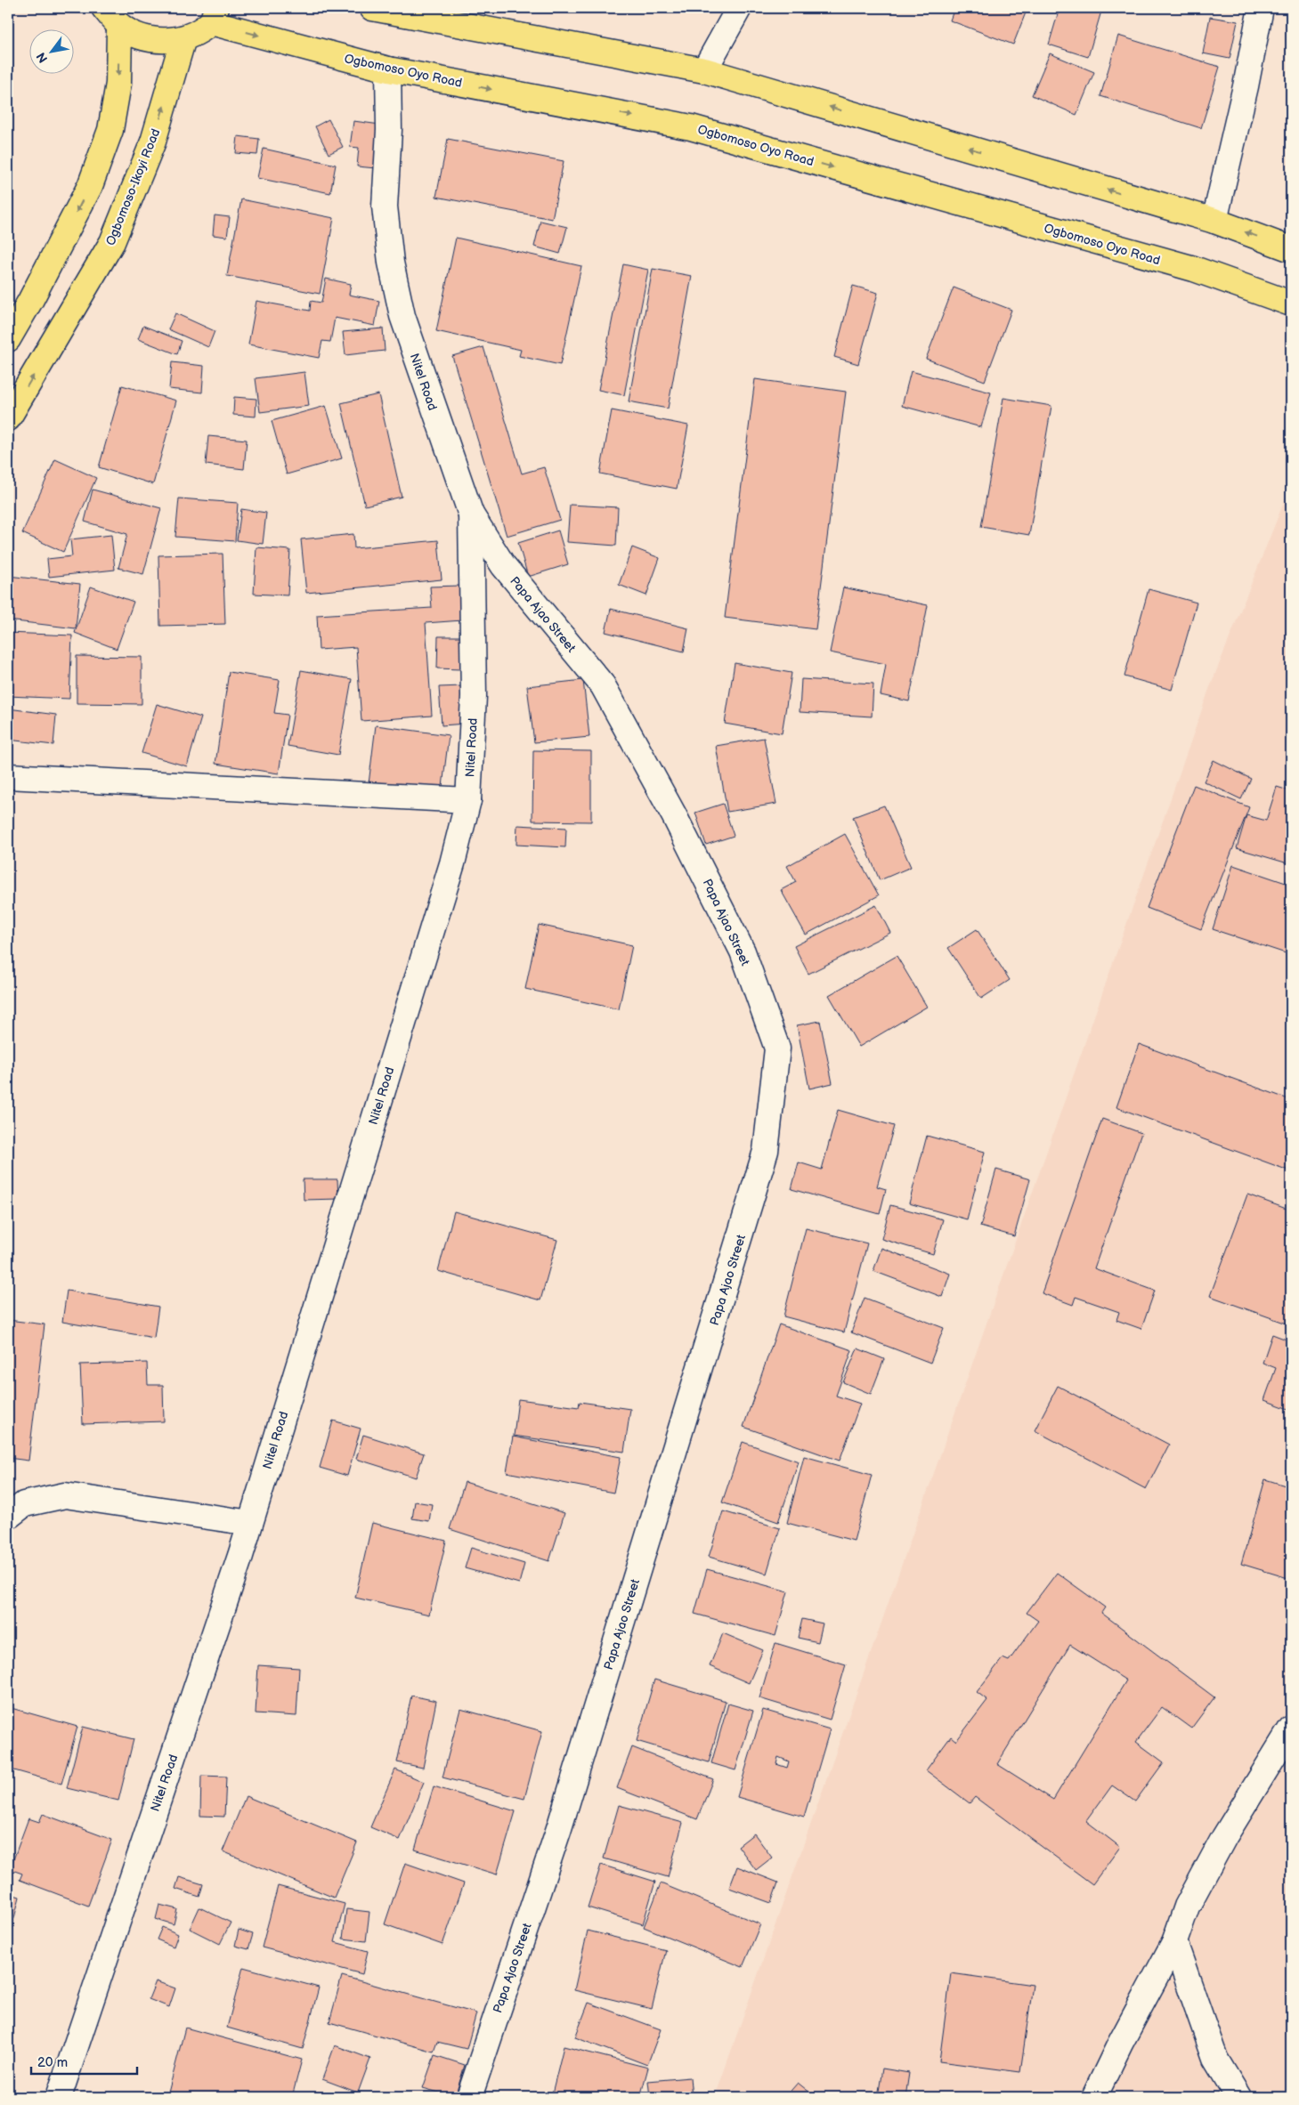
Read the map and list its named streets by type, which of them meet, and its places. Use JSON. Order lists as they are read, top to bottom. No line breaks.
{"streets":{"main road":["Ogbomoso Oyo Road","Ogbomoso-Ikoyi Road"],"street":["Nitel Road","Papa Ajao Street"]},"crossings":[["Ogbomoso Oyo Road","Nitel Road"],["Nitel Road","Papa Ajao Street"]],"scale_bar":"20 m","north":"bottom left"}
